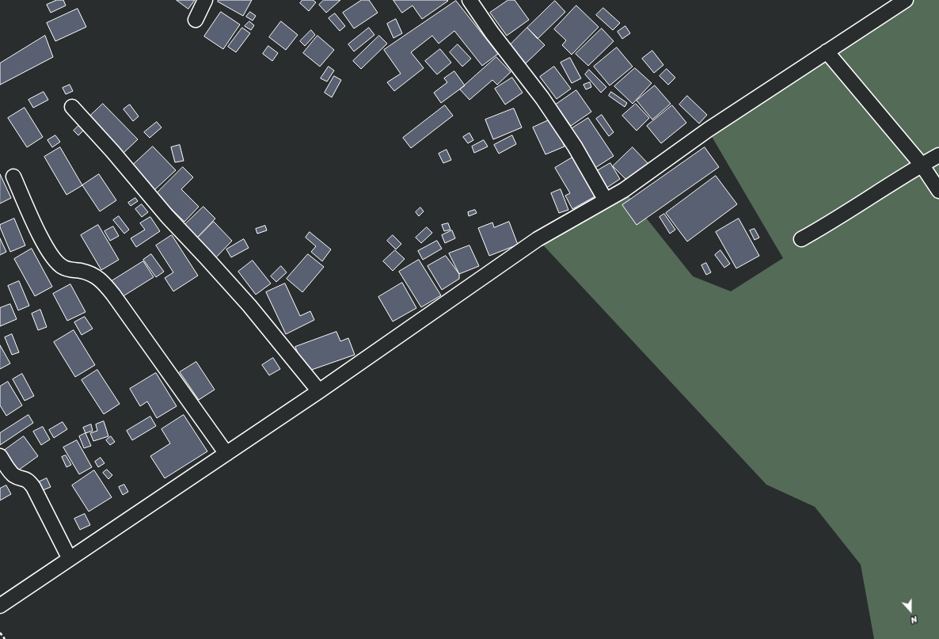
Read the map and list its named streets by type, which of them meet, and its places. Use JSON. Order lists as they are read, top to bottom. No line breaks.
{"north":"bottom"}
